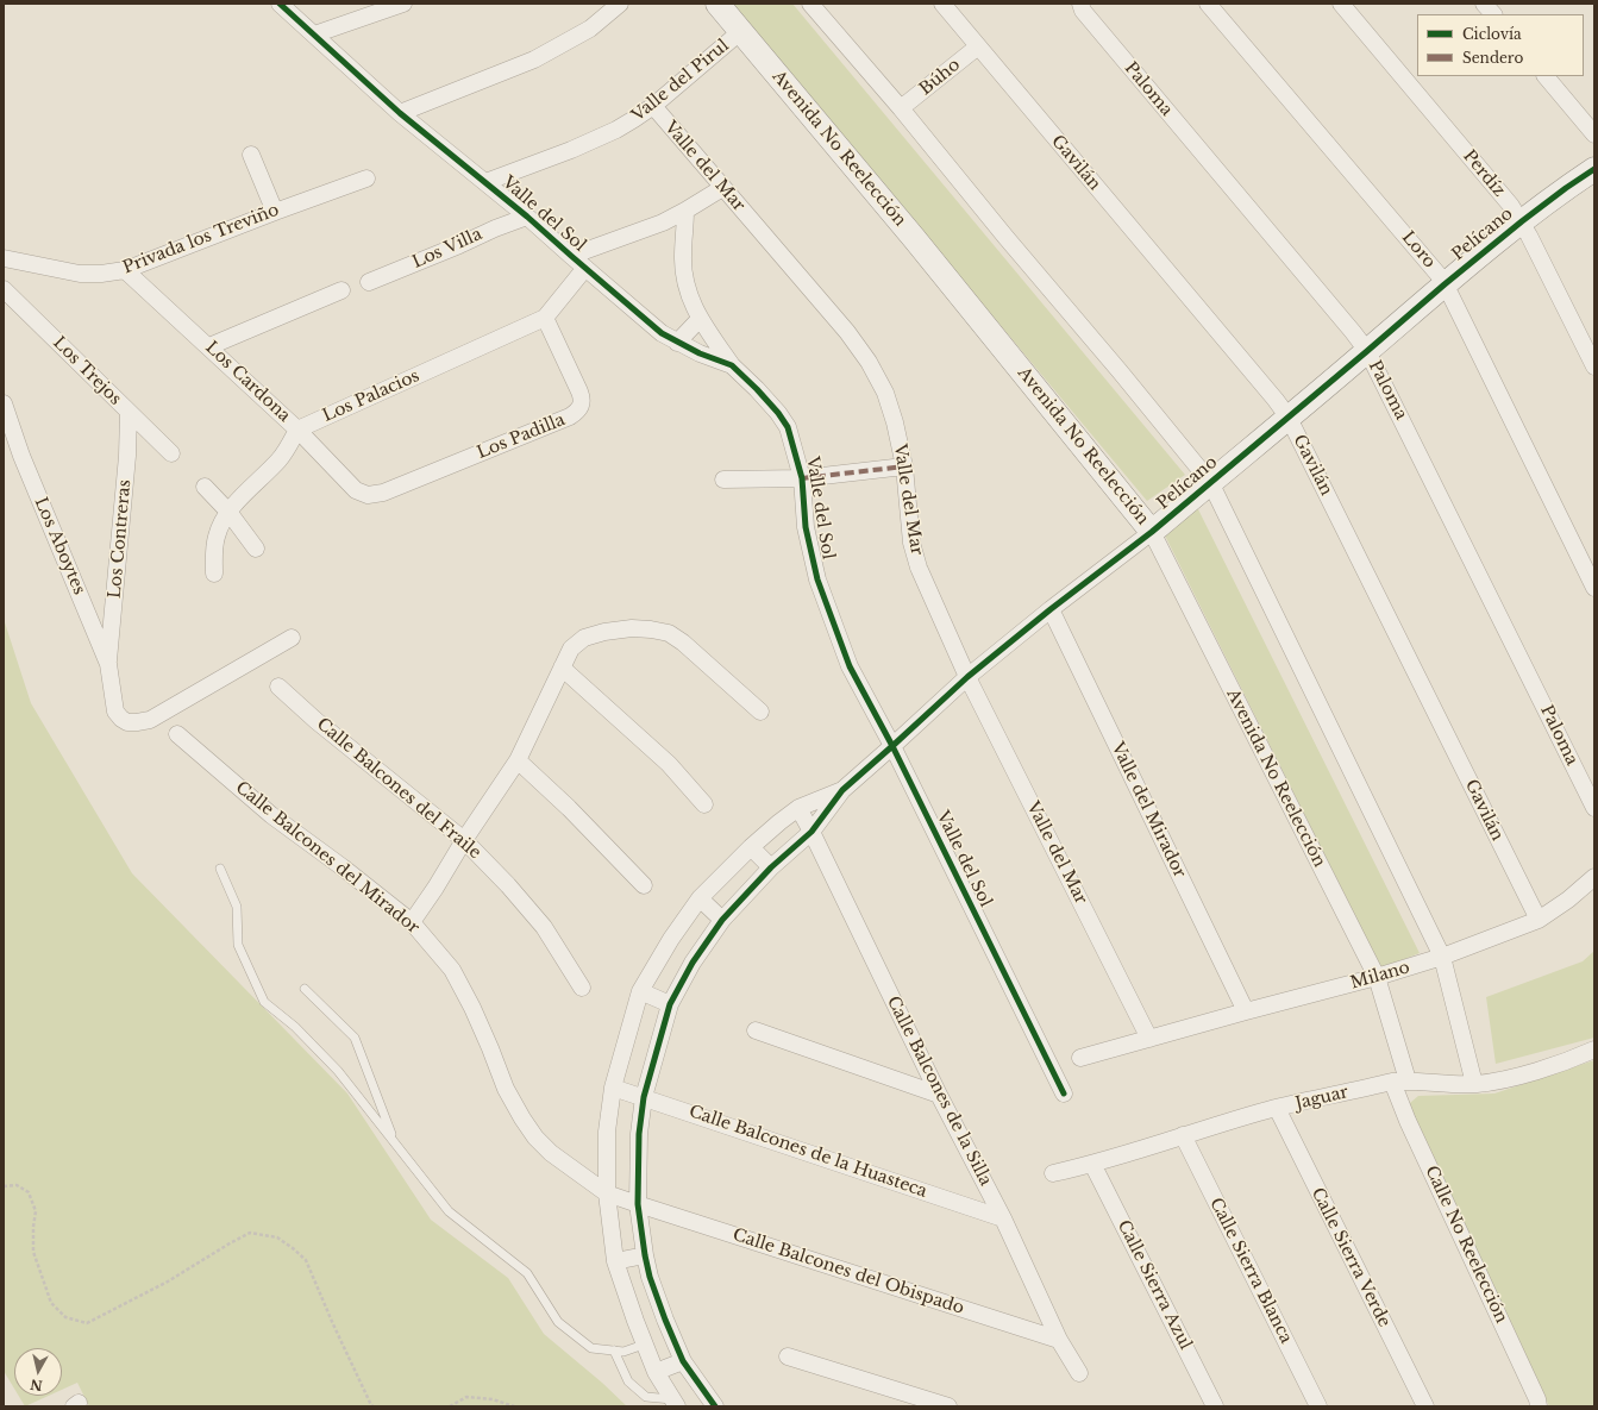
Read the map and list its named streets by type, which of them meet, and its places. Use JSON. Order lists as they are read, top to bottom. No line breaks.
{"streets":{"street":["Búho","Valle del Pirul","Paloma","Avenida No Reelección","Gavilán","Valle del Mar","Perdíz","Valle del Sol","Pelícano","Privada los Treviño","Los Villa","Loro","Los Trejos","Los Cardona","Los Palacios","Los Padilla","Los Contreras","Los Aboytes","Calle Balcones del Fraile","Valle del Mirador","Calle Balcones del Mirador","Milano","Calle Balcones de la Silla","Jaguar","Calle Balcones de la Huasteca","Calle No Reelección","Calle Sierra Verde","Calle Sierra Blanca","Calle Balcones del Obispado","Calle Sierra Azul"]},"crossings":[["Búho","Gavilán"],["Valle del Pirul","Avenida No Reelección"],["Valle del Pirul","Valle del Mar"],["Valle del Pirul","Valle del Sol"],["Paloma","Pelícano"],["Avenida No Reelección","Pelícano"],["Avenida No Reelección","Milano"],["Avenida No Reelección","Jaguar"],["Avenida No Reelección","Calle No Reelección"],["Gavilán","Pelícano"],["Gavilán","Milano"],["Valle del Mar","Pelícano"],["Valle del Mar","Milano"],["Perdíz","Pelícano"],["Valle del Sol","Pelícano"],["Valle del Sol","Los Villa"],["Valle del Sol","Los Palacios"],["Pelícano","Loro"],["Pelícano","Valle del Mirador"],["Pelícano","Calle Balcones del Mirador"],["Pelícano","Calle Balcones de la Silla"],["Pelícano","Calle Balcones de la Huasteca"],["Pelícano","Calle Balcones del Obispado"],["Privada los Treviño","Los Cardona"],["Los Trejos","Los Contreras"],["Los Cardona","Los Palacios"],["Los Cardona","Los Padilla"],["Los Palacios","Los Padilla"],["Los Contreras","Los Aboytes"],["Valle del Mirador","Milano"],["Calle Balcones del Mirador","Calle Balcones del Obispado"],["Calle Balcones de la Silla","Calle Balcones de la Huasteca"],["Calle Balcones de la Silla","Calle Balcones del Obispado"],["Jaguar","Calle No Reelección"],["Jaguar","Calle Sierra Verde"],["Jaguar","Calle Sierra Blanca"],["Jaguar","Calle Sierra Azul"]],"legend":["Ciclovía","Sendero"],"north":"bottom"}
